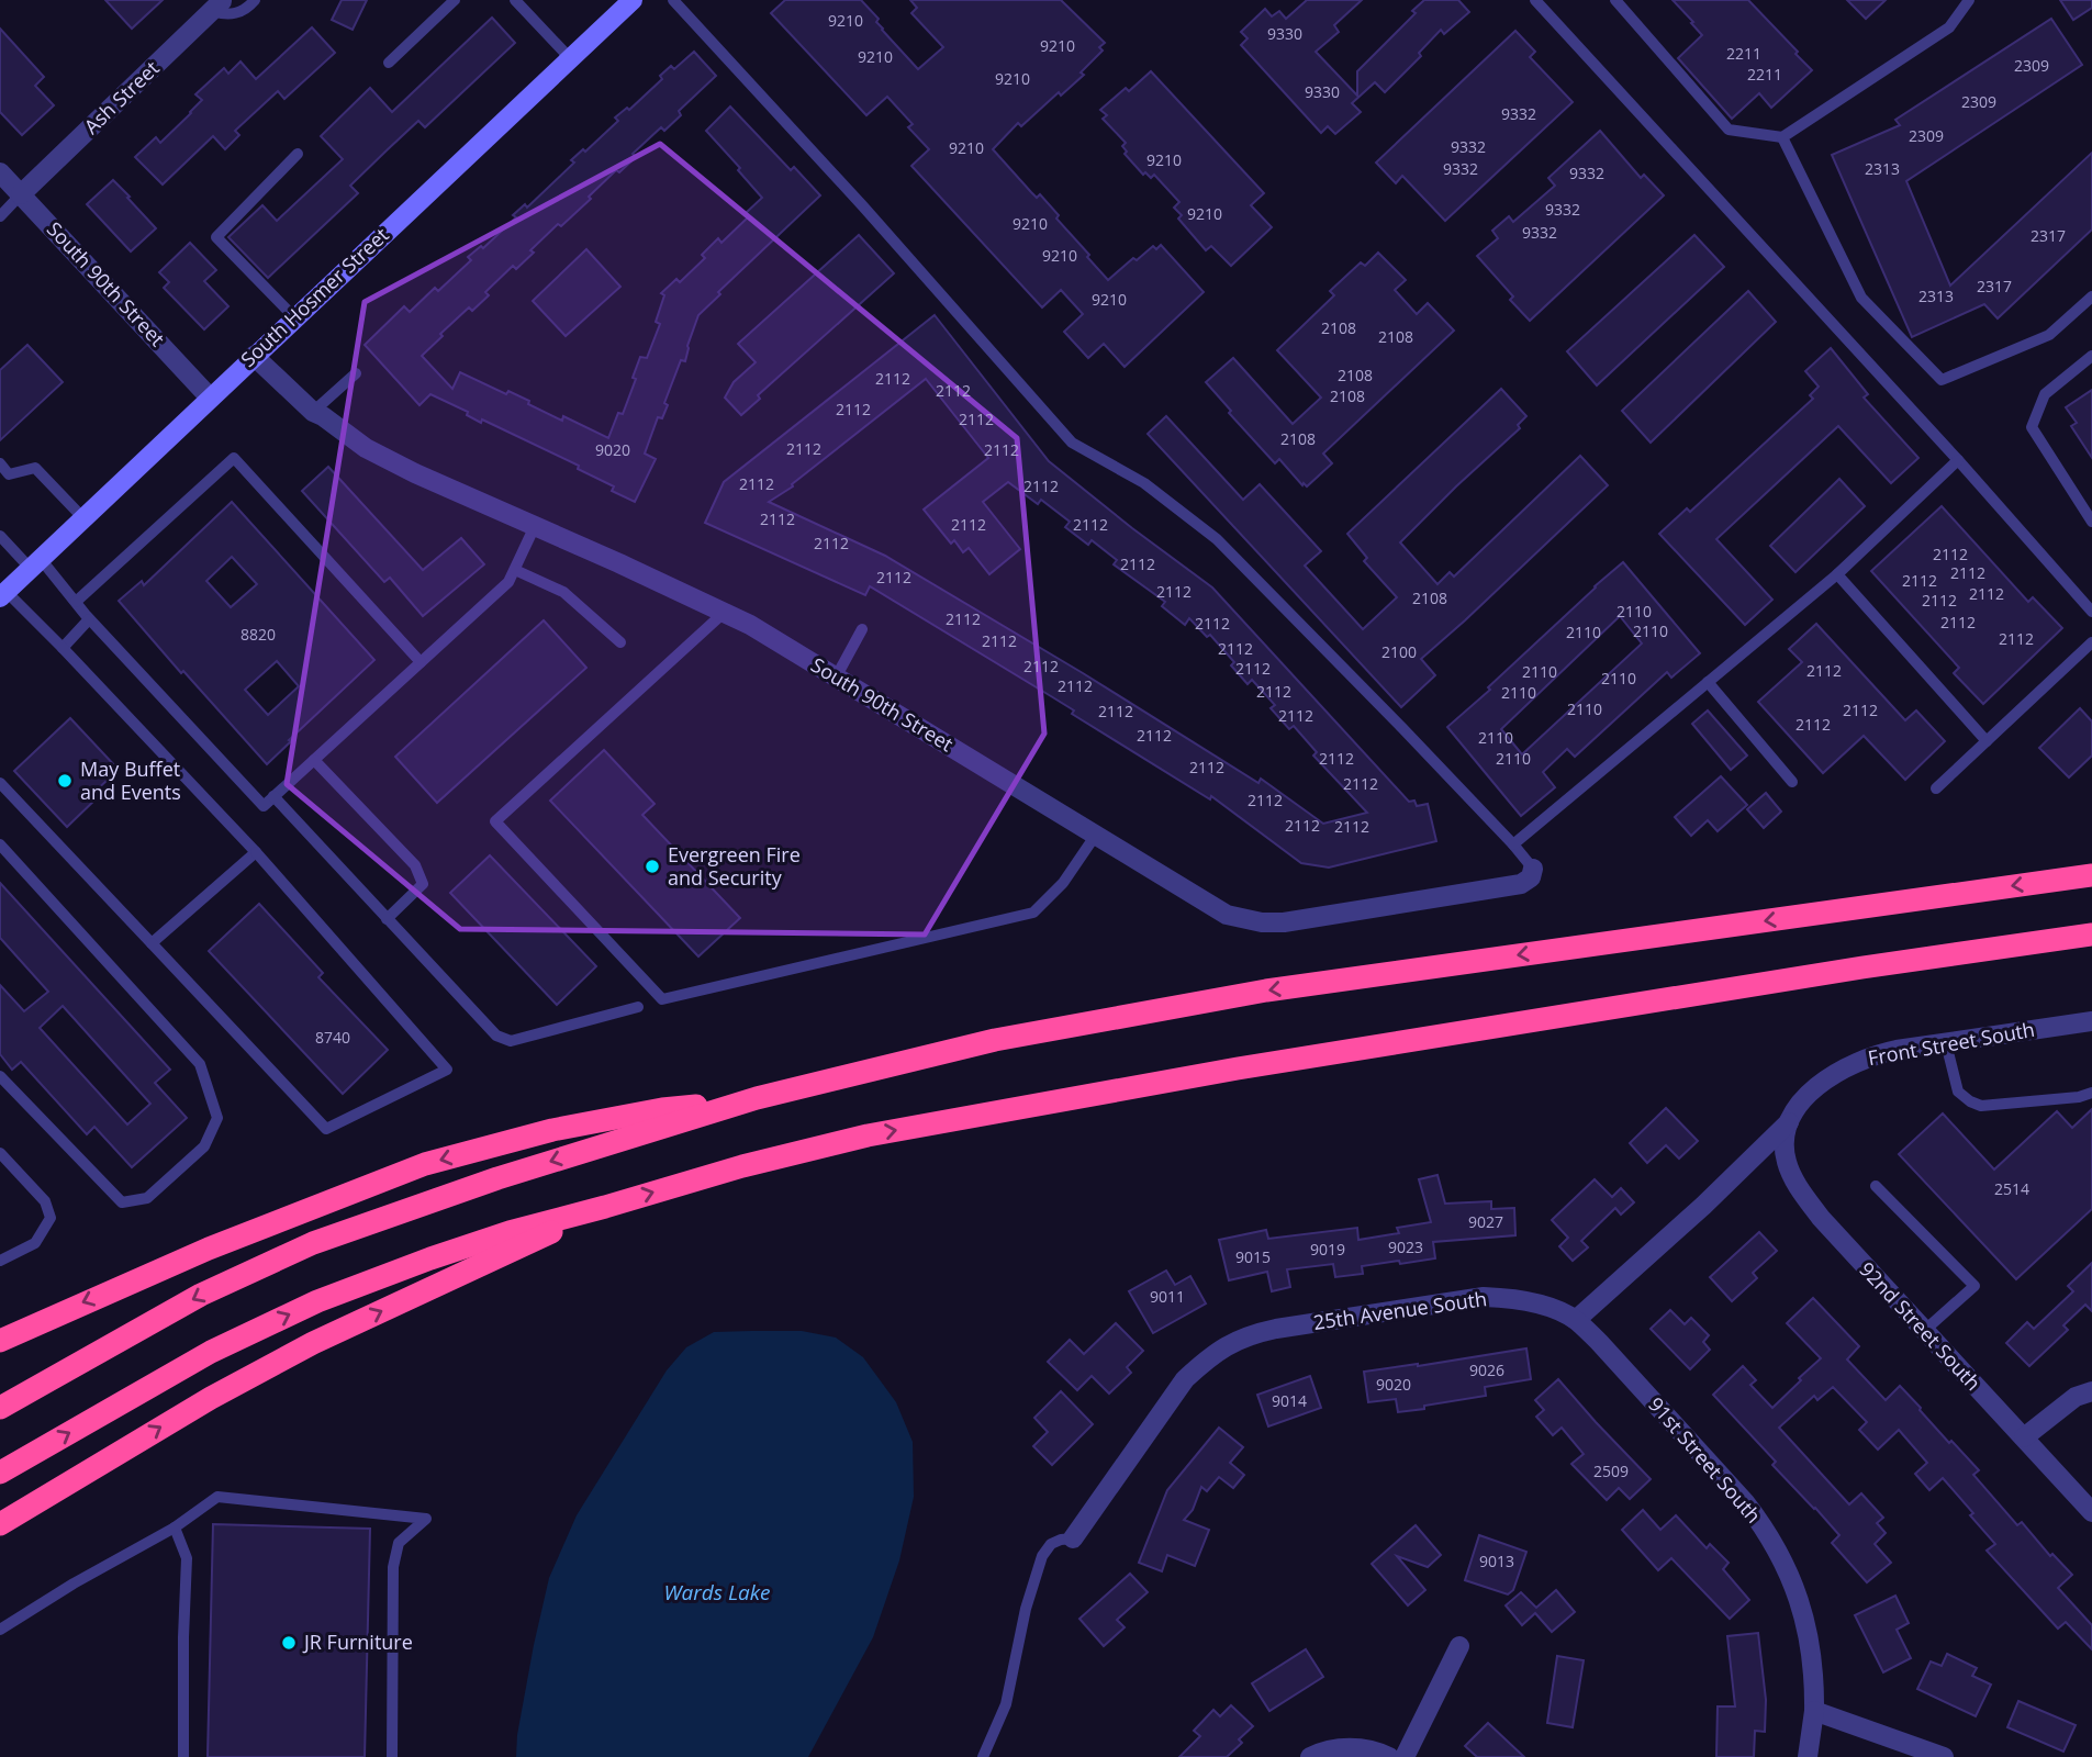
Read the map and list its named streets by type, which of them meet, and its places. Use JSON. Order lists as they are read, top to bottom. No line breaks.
{"streets":{"main road":["South Hosmer Street"],"street":["Ash Street","South 90th Street","Front Street South","25th Avenue South","92nd Street South","91st Street South"]},"crossings":[["Ash Street","South 90th Street"],["South 90th Street","South Hosmer Street"],["Front Street South","92nd Street South"],["25th Avenue South","91st Street South"]],"water":["Wards Lake"],"places":["May Buffet and Events","Evergreen Fire and Security","JR Furniture"],"house_numbers":["9210","9330","9210","2211","9210","2309","2211","9210","9330","2309","9332","2309","9332","9210","9210","9332","2313","9332","9332","9210","9210","9332","2317","9210","2317","2313","9210","2108","2108","2108","2112","2112","2108","2112","2112","2108","2112","9020","2112","2112","2112","2112","2112","2112","2112","2112","2112","2112","2112","2112","2112","2112","2108","2112","2110","2112","2112","2112","2110","2110","8820","2112","2112","2112","2100","2112","2112","2112","2110","2110","2112","2112","2110","2110","2112","2112","2112","2112","2112","2110","2112","2110","2112","2112","2112","2112","2112","8740","2514","9027","9023","9019","9015","9011","9026","9020","9014","2509","9013"]}
